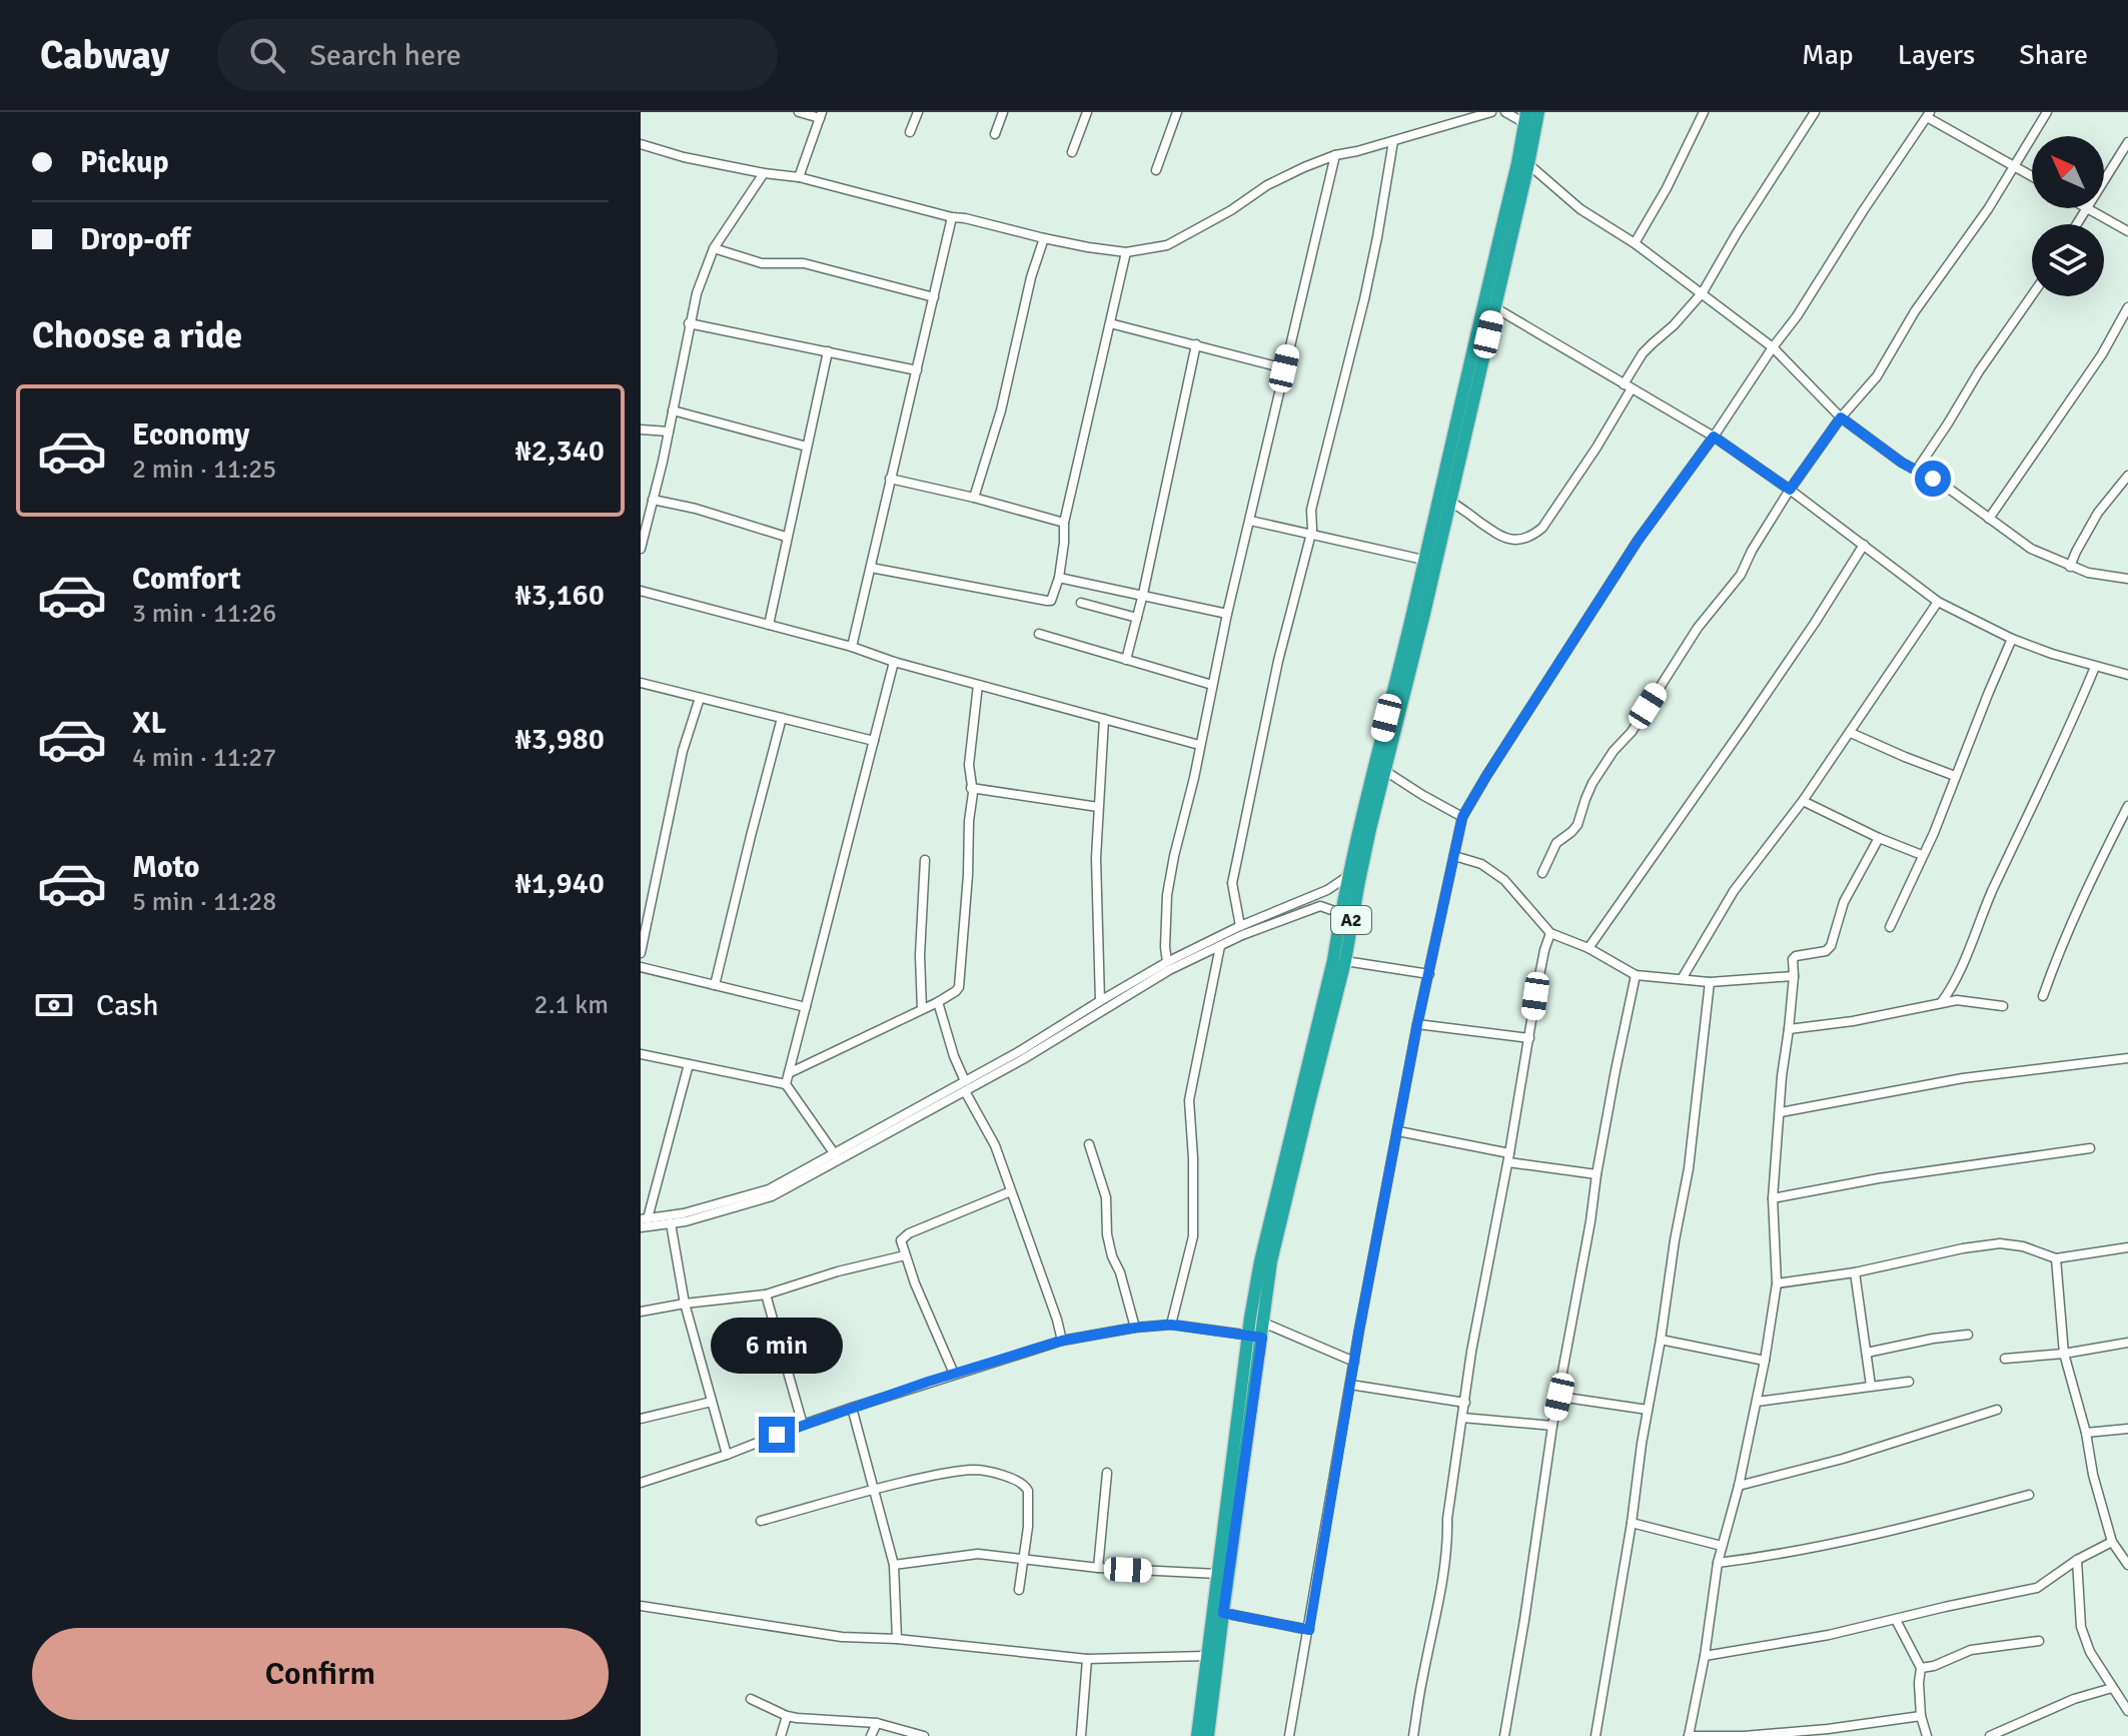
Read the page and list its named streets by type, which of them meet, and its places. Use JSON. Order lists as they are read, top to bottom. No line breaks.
{"streets":{"highway":["A2"]},"north":"top left","page":{"header":"Cabway","search":"Search here","nav":["Map","Layers","Share"],"banner":["Pickup","Drop-off"],"heading":"Choose a ride","list":[{"name":"Economy","note":"2 min · 11:25","value":"₦2,340"},{"name":"Comfort","note":"3 min · 11:26","value":"₦3,160"},{"name":"XL","note":"4 min · 11:27","value":"₦3,980"},{"name":"Moto","note":"5 min · 11:28","value":"₦1,940"}],"pay":["Cash","2.1 km"],"bubble":"6 min","buttons":"Confirm"}}
